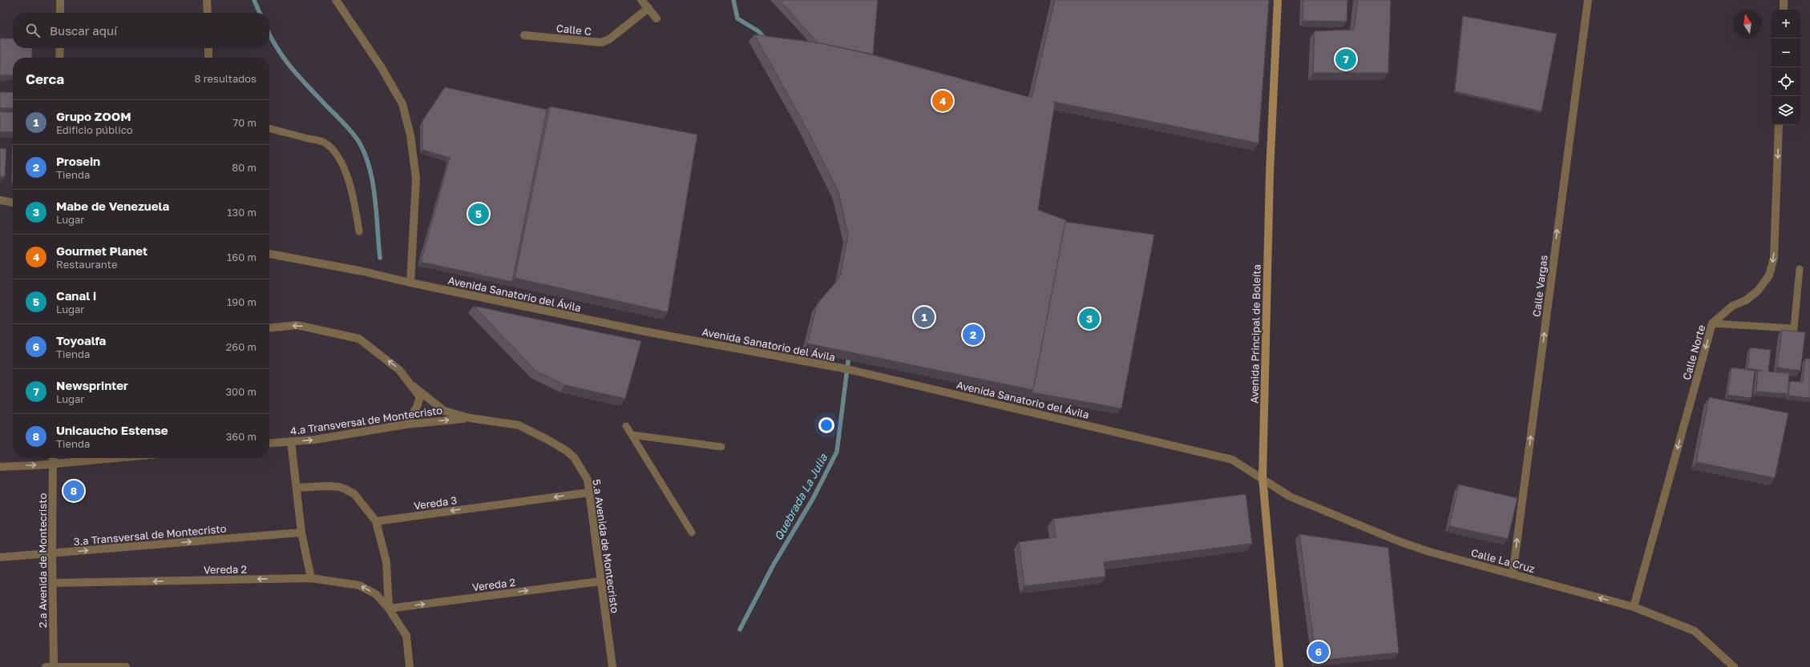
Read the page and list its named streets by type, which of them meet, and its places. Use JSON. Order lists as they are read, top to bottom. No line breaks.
{"streets":{"street":["Calle C","Calle Vargas","Avenida Sanatorio del Ávila","Avenida Principal de Boleíta","Calle Norte","4.ª Transversal de Montecristo","Vereda 3","3.ª Transversal de Montecristo","5.ª Avenida de Montecristo","2.ª Avenida de Montecristo","Calle La Cruz","Vereda 2"]},"crossings":[["Calle Vargas","Calle La Cruz"],["Avenida Sanatorio del Ávila","Avenida Principal de Boleíta"],["Avenida Sanatorio del Ávila","Calle La Cruz"],["Avenida Principal de Boleíta","Calle La Cruz"],["Calle Norte","Calle La Cruz"],["4.ª Transversal de Montecristo","5.ª Avenida de Montecristo"],["Vereda 3","5.ª Avenida de Montecristo"],["Vereda 3","Vereda 2"],["3.ª Transversal de Montecristo","2.ª Avenida de Montecristo"],["5.ª Avenida de Montecristo","Vereda 2"],["2.ª Avenida de Montecristo","Vereda 2"]],"one_way":["Calle Vargas","Calle Norte","4.ª Transversal de Montecristo","Vereda 3","3.ª Transversal de Montecristo"],"water":["Quebrada La Julia"],"north":"top","page":{"map_buttons":["+","−"],"search":"Buscar aquí","pins":["7","4","5","1","3","2","8","6"],"heading":["Cerca","8 resultados"],"list":[{"mark":"1","name":"Grupo ZOOM","note":"Edificio público","value":"70 m"},{"mark":"2","name":"Prosein","note":"Tienda","value":"80 m"},{"mark":"3","name":"Mabe de Venezuela","note":"Lugar","value":"130 m"},{"mark":"4","name":"Gourmet Planet","note":"Restaurante","value":"160 m"},{"mark":"5","name":"Canal i","note":"Lugar","value":"190 m"},{"mark":"6","name":"Toyoalfa","note":"Tienda","value":"260 m"},{"mark":"7","name":"Newsprinter","note":"Lugar","value":"300 m"},{"mark":"8","name":"Unicaucho Estense","note":"Tienda","value":"360 m"}]}}
